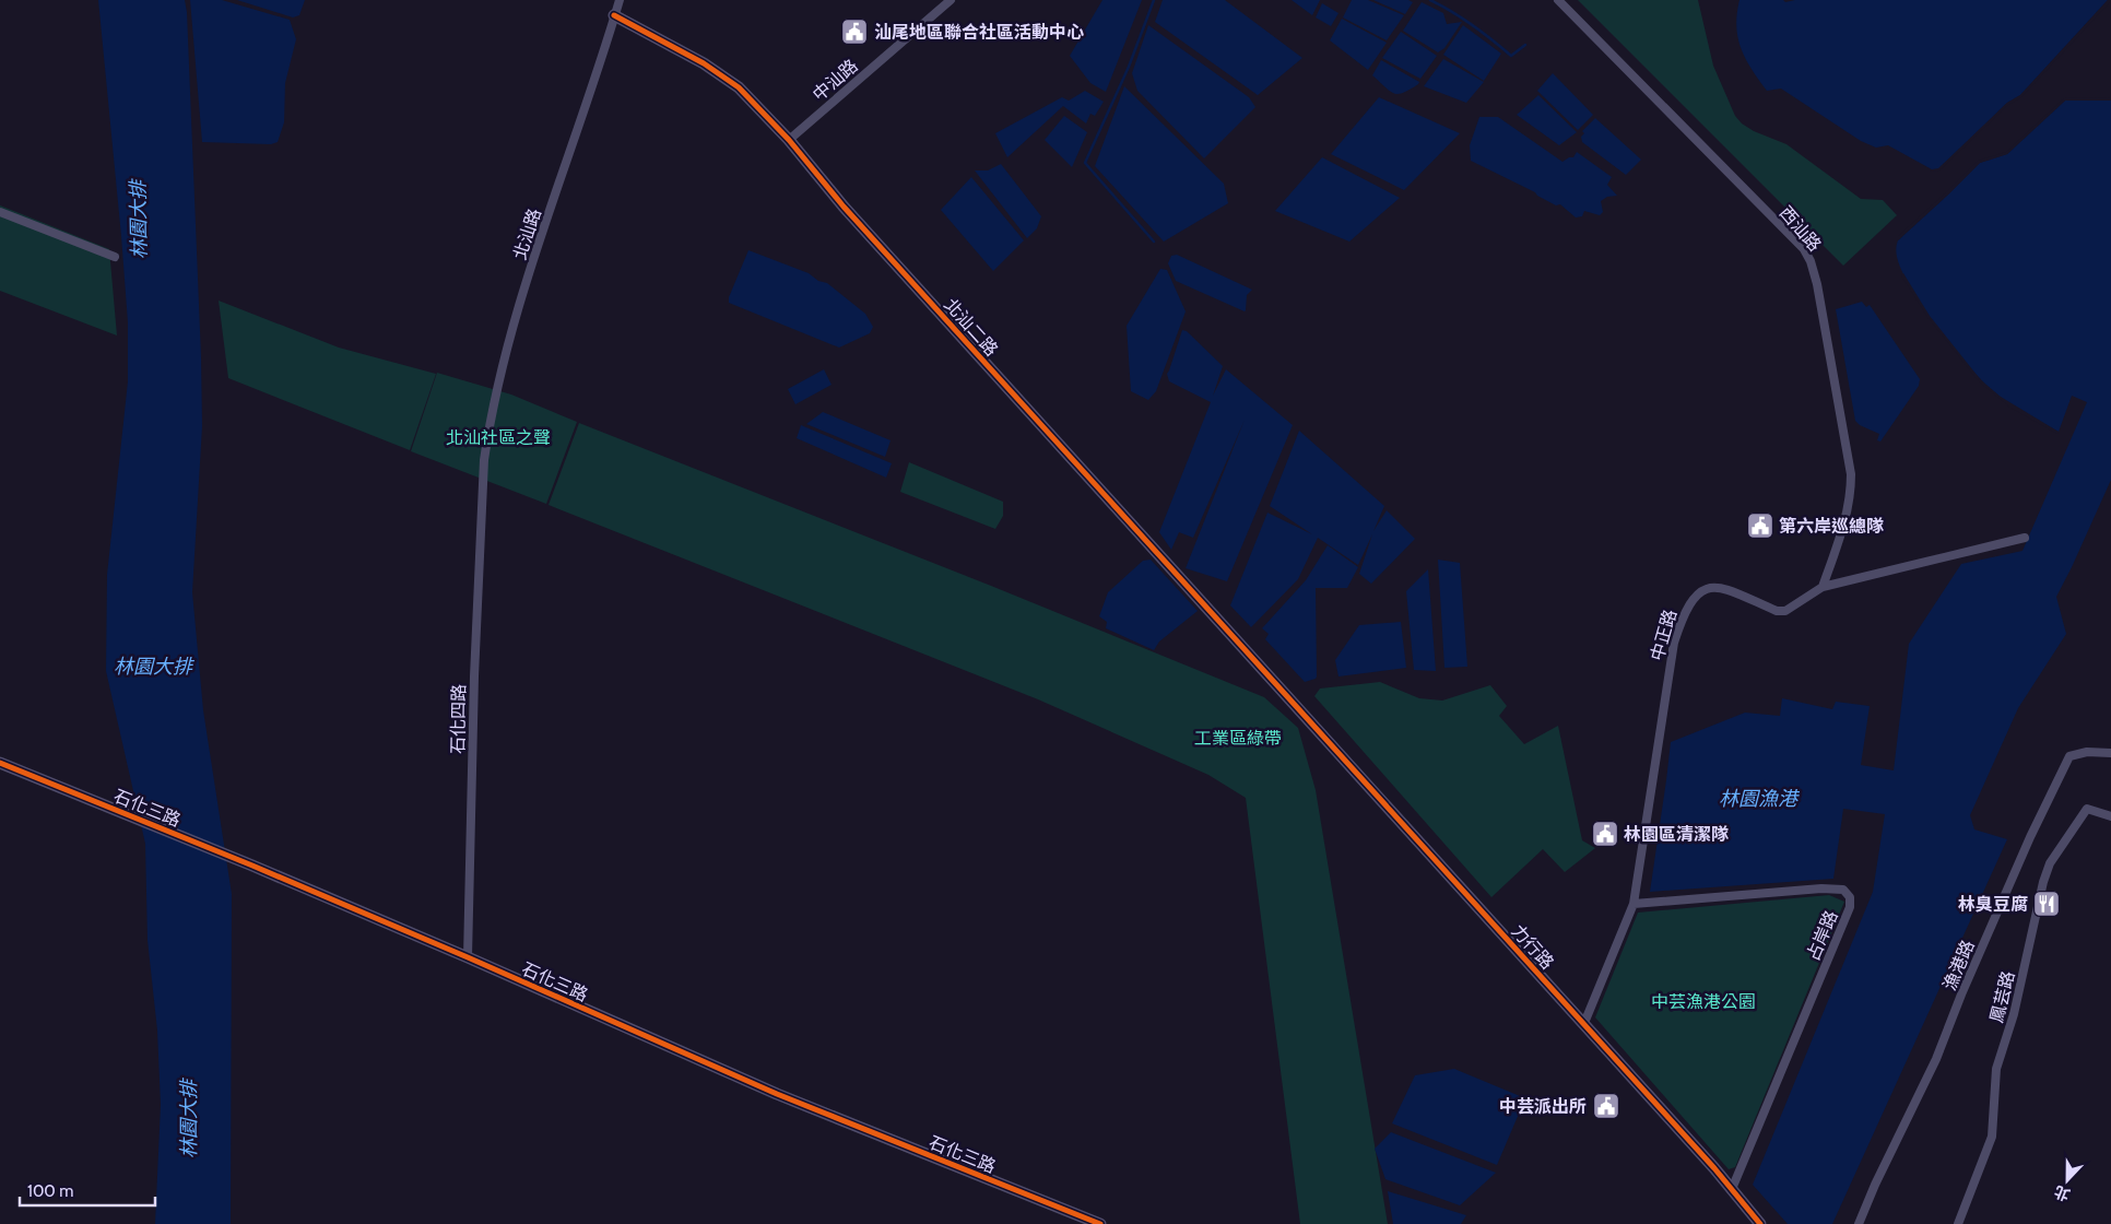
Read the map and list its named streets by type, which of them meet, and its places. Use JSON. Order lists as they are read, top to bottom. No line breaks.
{"streets":{"street":["中汕路","西汕路","北汕路","北汕二路","中正路","石化四路","石化三路","占岸路","力行路","漁港路","鳳芸路"]},"crossings":[["中汕路","北汕二路"],["西汕路","中正路"],["北汕路","北汕二路"],["北汕路","石化四路"],["北汕二路","力行路"],["中正路","占岸路"],["中正路","力行路"],["石化四路","石化三路"],["占岸路","力行路"]],"water":["林園大排","林園漁港"],"parks":["北汕社區之聲","工業區綠帶","中芸漁港公園"],"places":{"public building":["汕尾地區聯合社區活動中心","第六岸巡總隊","林園區清潔隊","中芸派出所"],"restaurant":["林臭豆腐"]},"scale_bar":"100 m","north":"bottom"}
